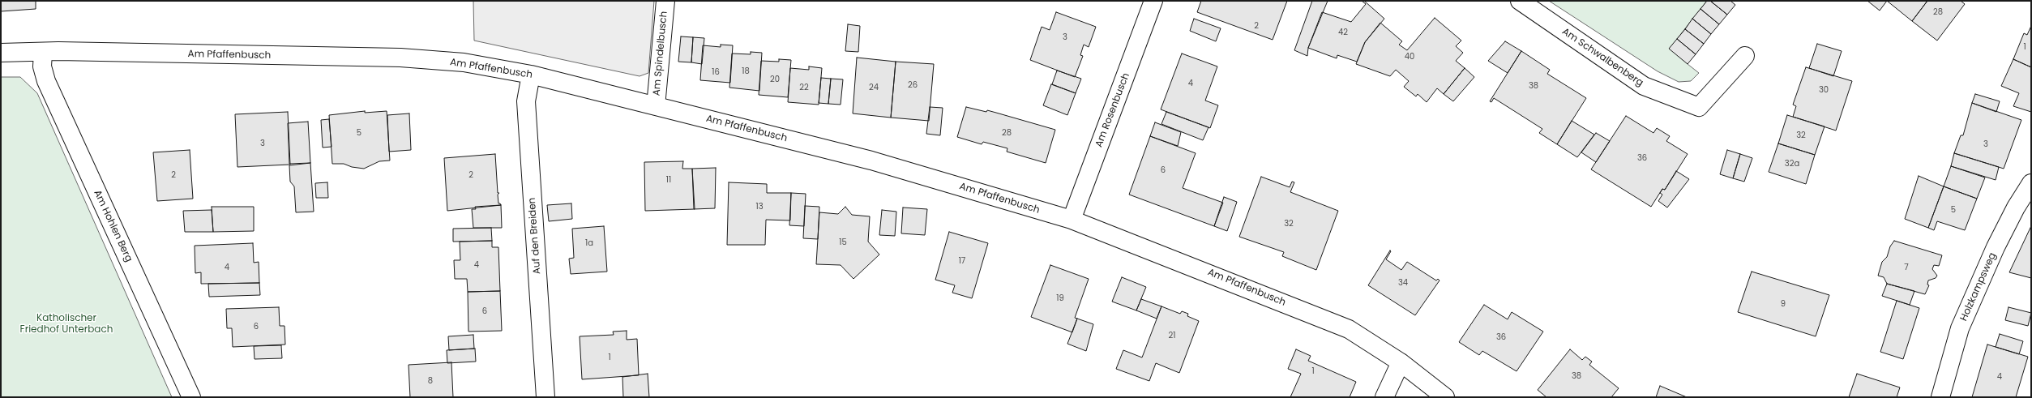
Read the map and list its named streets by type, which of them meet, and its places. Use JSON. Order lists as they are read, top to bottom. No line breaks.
{"streets":{"street":["Am Spindelbusch","Am Pfaffenbusch","Am Schwalbenberg","Am Rosenbusch","Am Hohlen Berg","Auf den Breiden","Holzkampsweg"]},"crossings":[["Am Spindelbusch","Am Pfaffenbusch"],["Am Pfaffenbusch","Am Rosenbusch"],["Am Pfaffenbusch","Am Hohlen Berg"],["Am Pfaffenbusch","Auf den Breiden"]],"parks":["Katholischer Friedhof Unterbach"],"house_numbers":["28","2","42","3","1","40","18","16","20","4","26","38","22","24","30","5","28","32","3","3","36","32a","6","2","2","11","13","5","32","15","1a","17","4","4","7","34","19","9","6","6","21","36","1","1","38","4","8"]}
